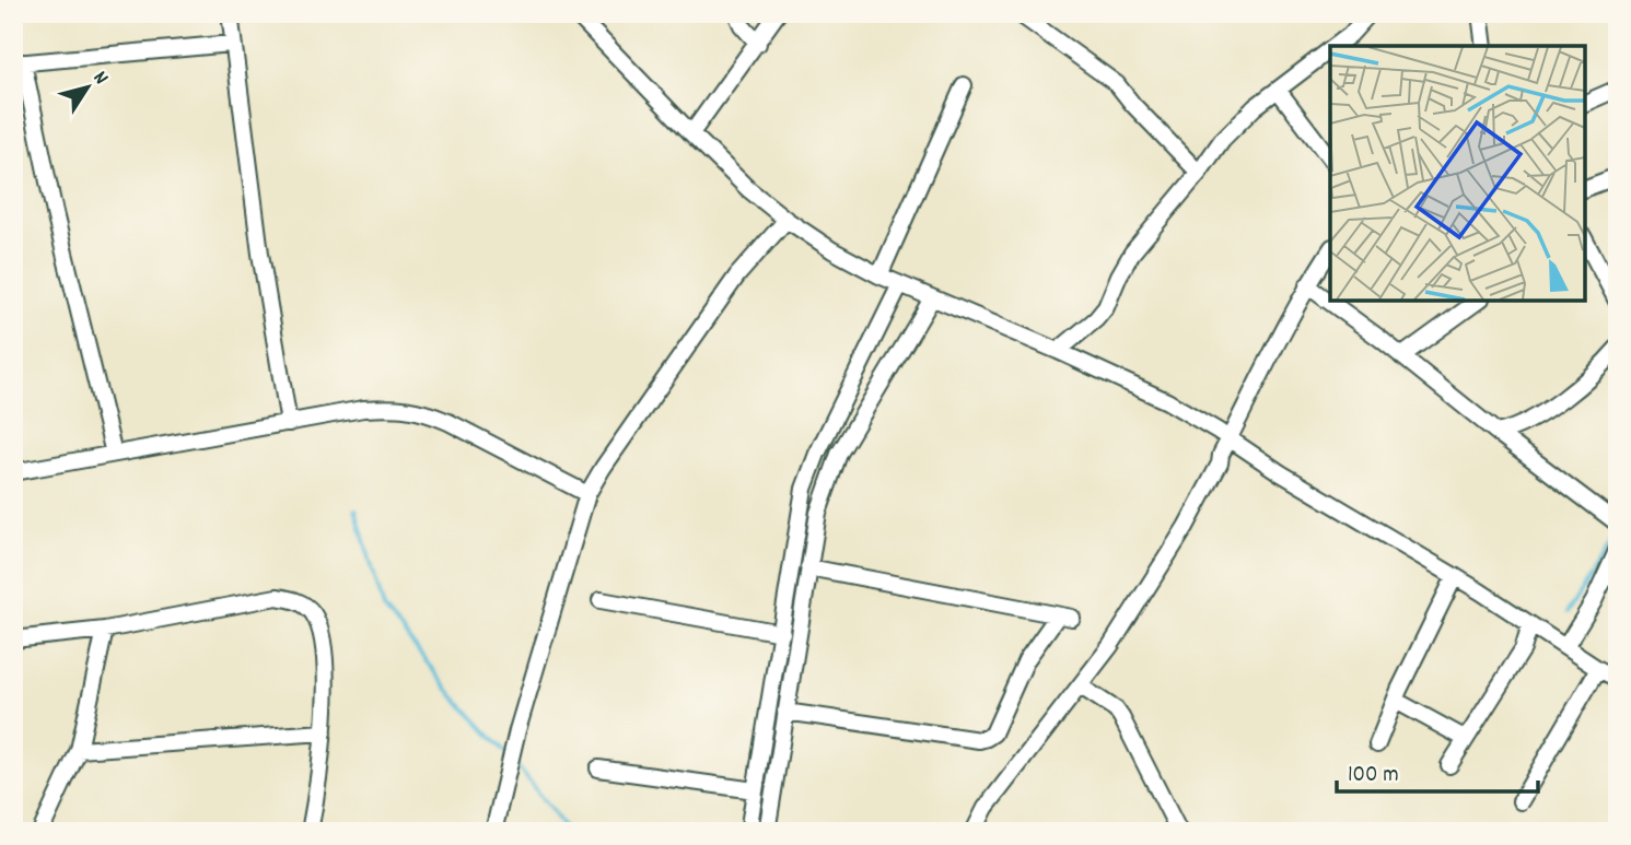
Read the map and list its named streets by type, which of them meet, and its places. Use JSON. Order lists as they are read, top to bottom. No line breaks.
{"scale_bar":"100 m","north":"top right"}
